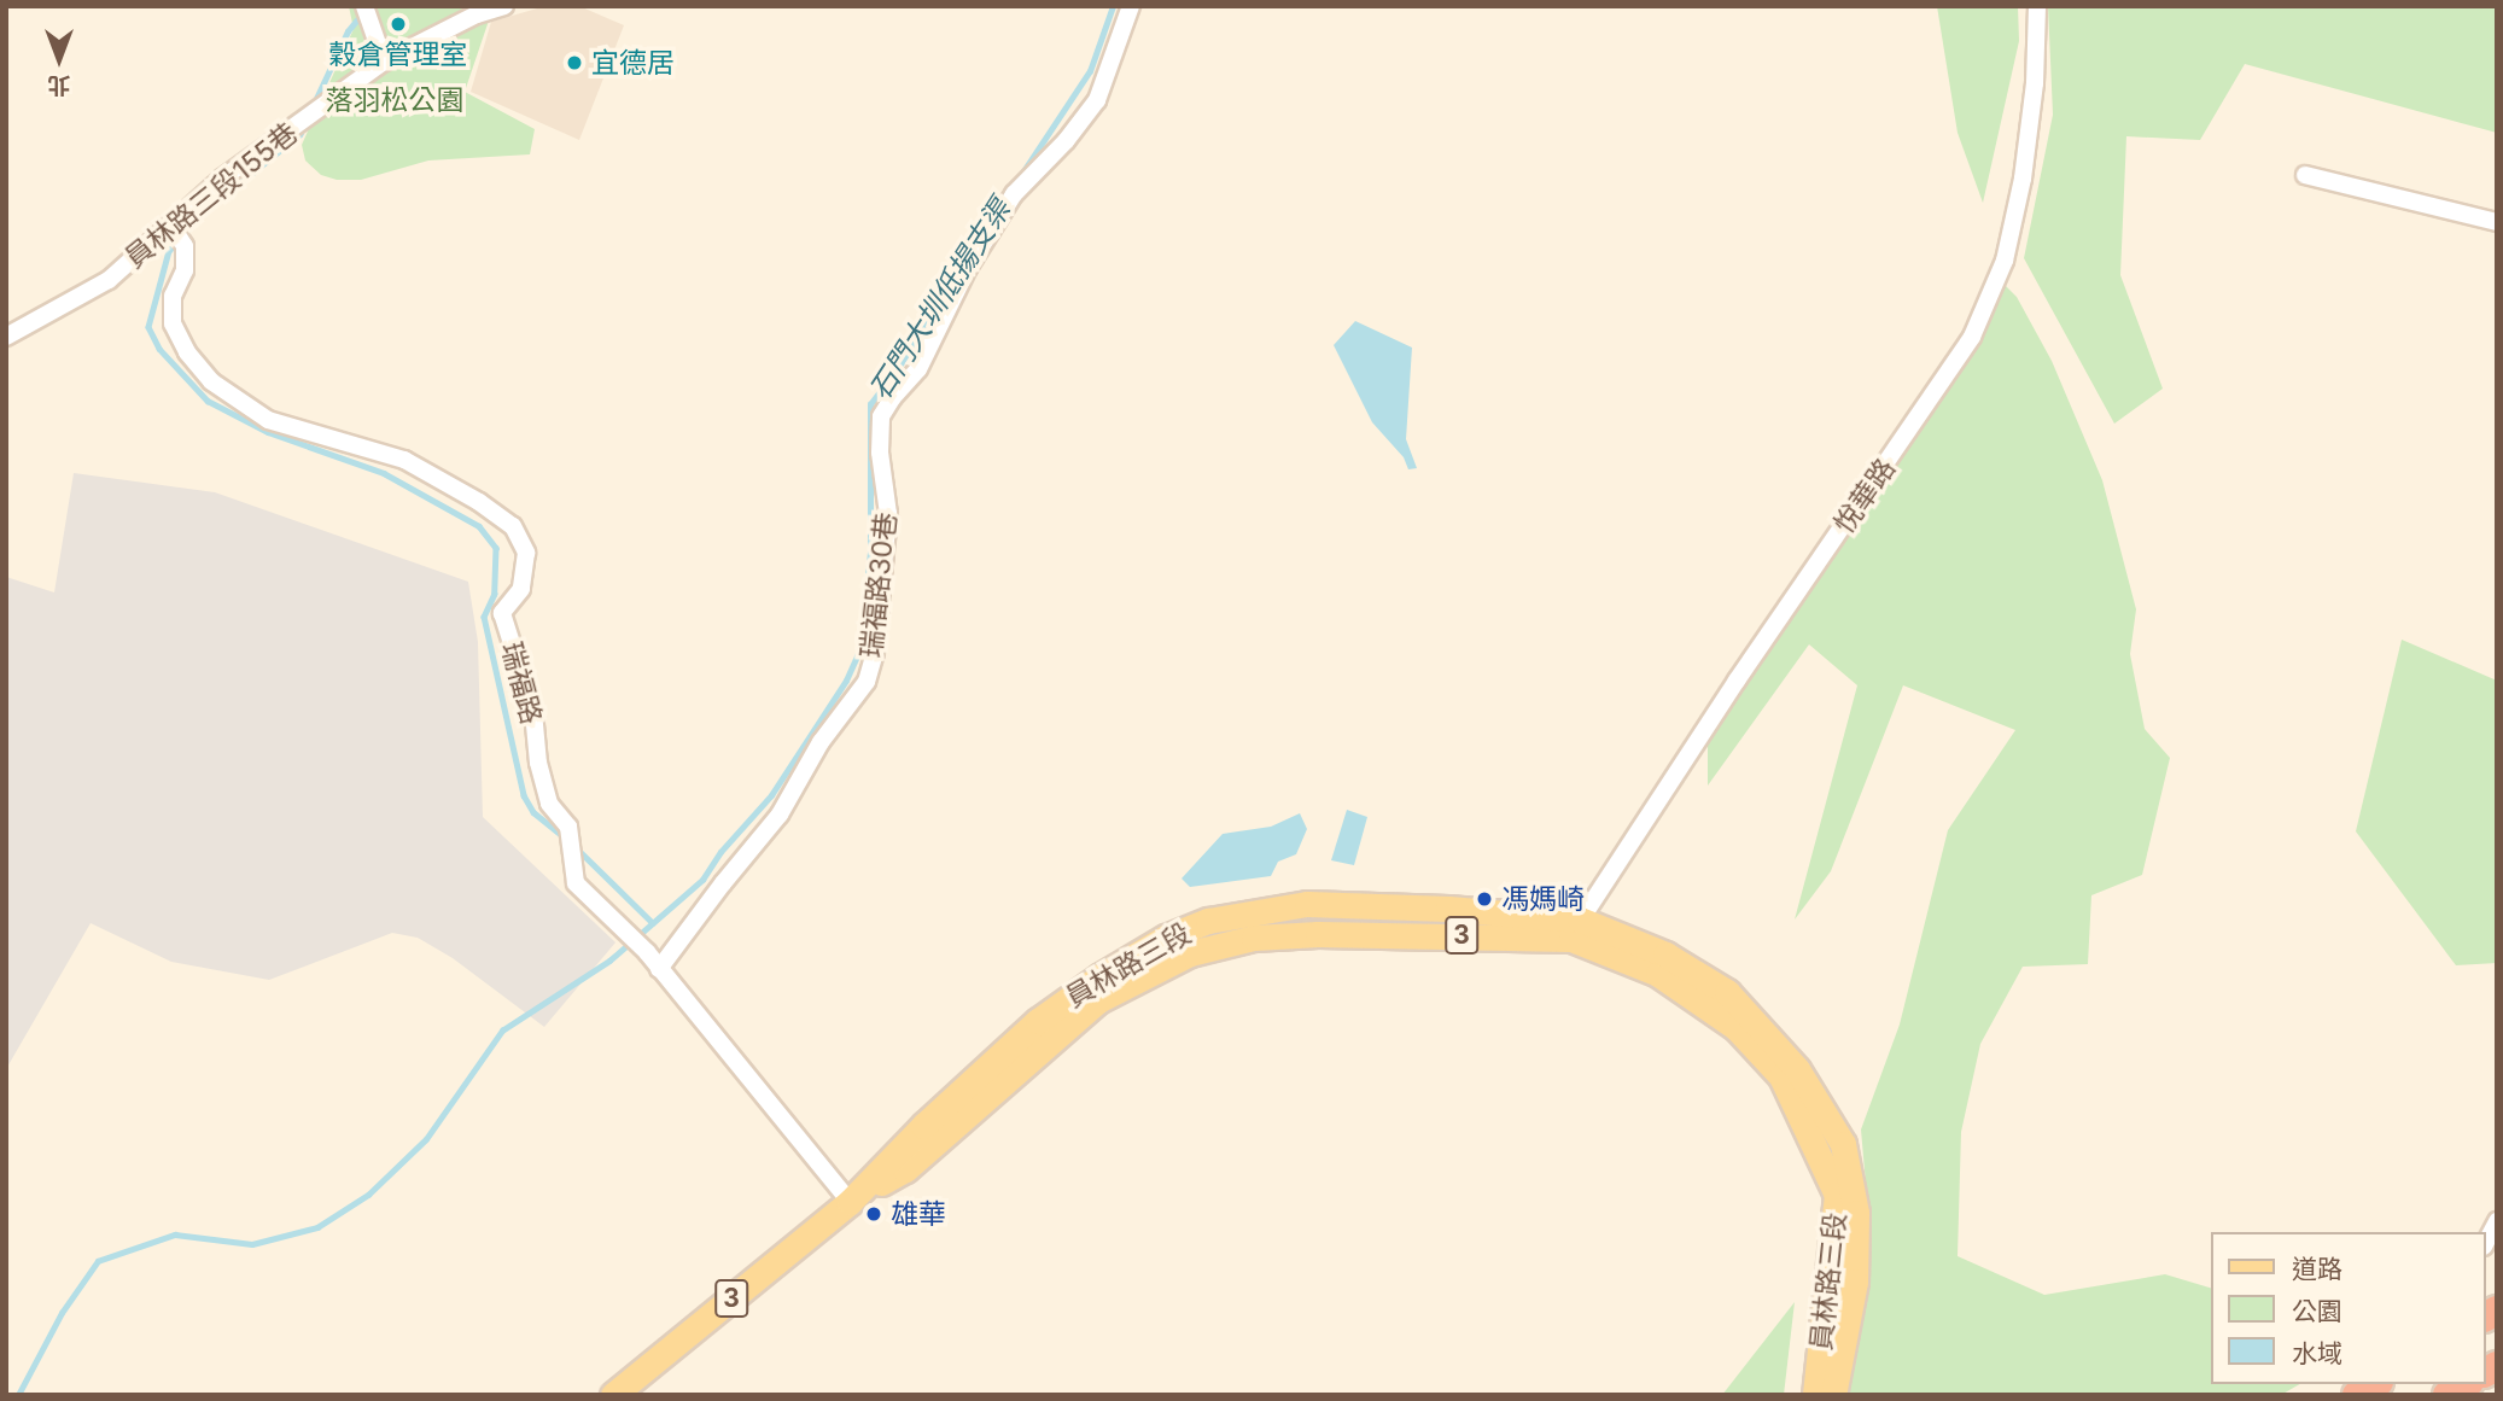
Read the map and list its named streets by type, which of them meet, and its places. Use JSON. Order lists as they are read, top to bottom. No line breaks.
{"streets":{"main road":["3","員林路三段"],"street":["員林路三段155巷","悅華路","瑞福路30巷","瑞福路"]},"crossings":[["員林路三段155巷","瑞福路"],["悅華路","員林路三段"],["瑞福路30巷","瑞福路"],["瑞福路","員林路三段"]],"water":["石門大圳低揚支渠"],"parks":["落羽松公園"],"places":["穀倉管理室","宜德居","馮媽崎","雄華"],"legend":["道路","公園","水域"],"north":"bottom"}
